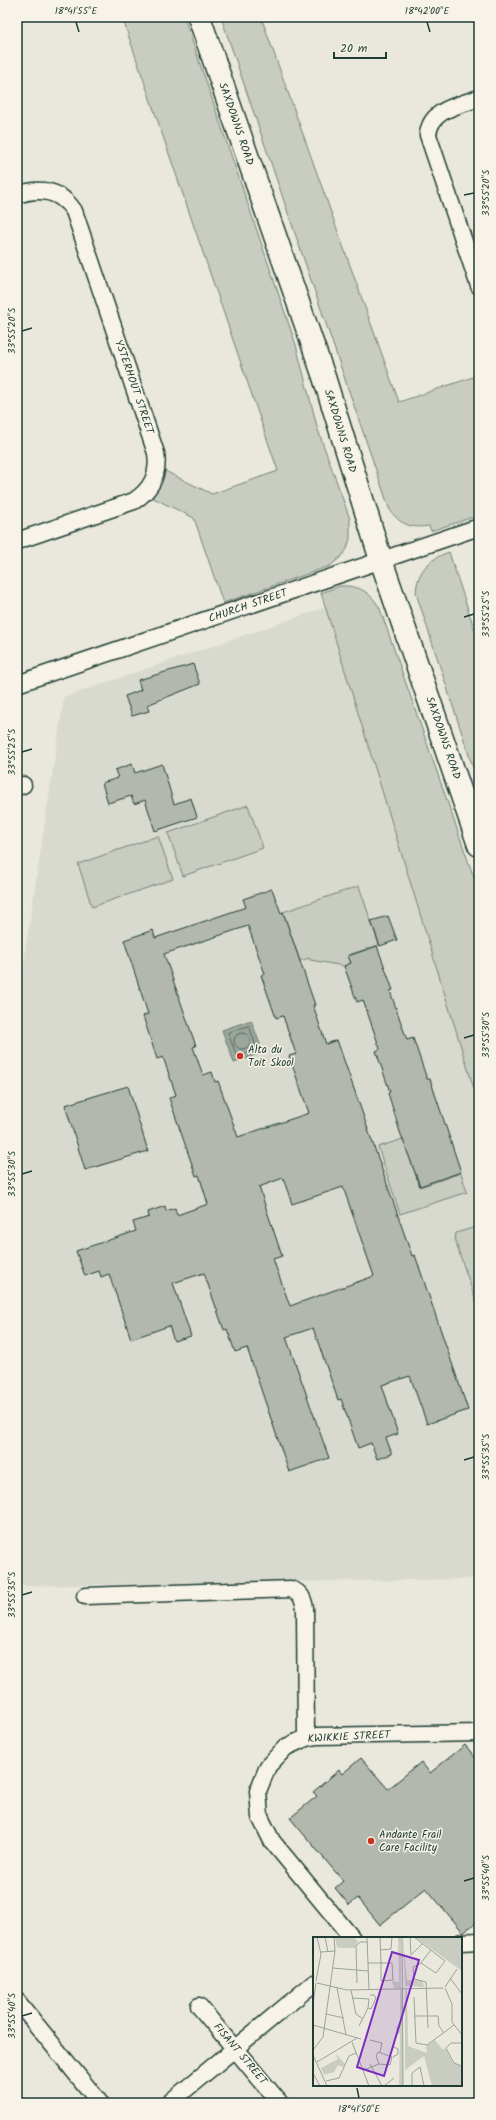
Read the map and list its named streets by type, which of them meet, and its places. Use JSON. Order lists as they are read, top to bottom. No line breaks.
{"streets":{"street":["SAXDOWNS ROAD","YSTERHOUT STREET","CHURCH STREET","KWIKKIE STREET","FISANT STREET"]},"crossings":[["SAXDOWNS ROAD","CHURCH STREET"]],"places":["Alta du Toit Skool","Andante Frail Care Facility"],"scale_bar":"20 m","coordinates":["18°41'55\"E","18°42'00\"E","33°55'20\"S","33°55'25\"S","33°55'30\"S","33°55'35\"S","33°55'40\"S","18°41'50\"E"]}
